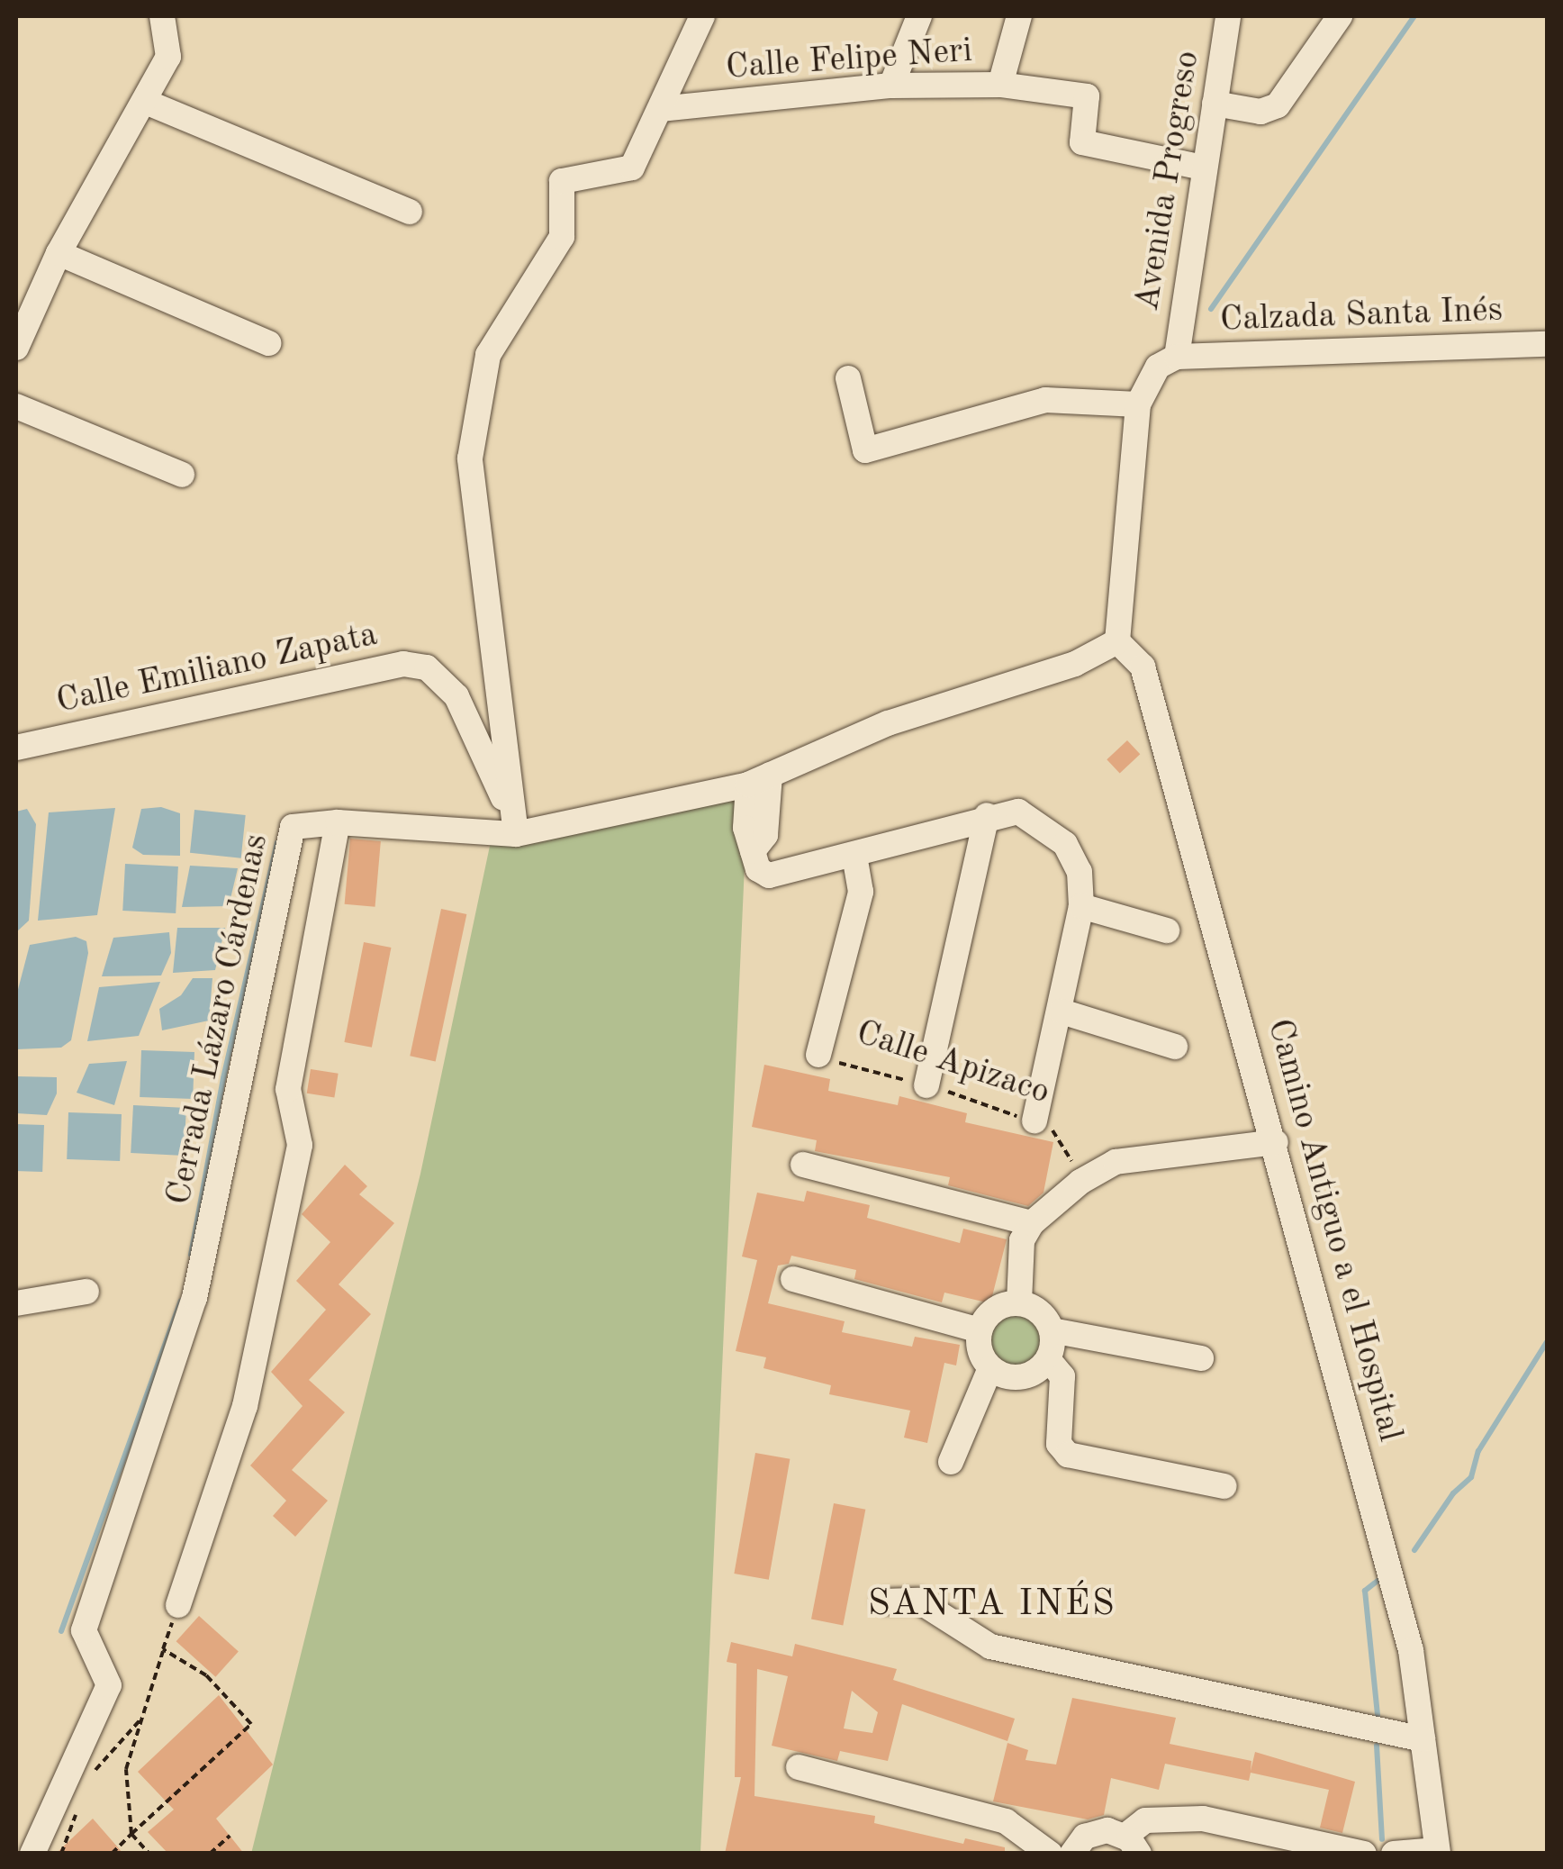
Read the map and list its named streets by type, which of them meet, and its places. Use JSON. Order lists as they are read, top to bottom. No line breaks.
{"streets":{"street":["Calle Felipe Neri","Avenida Progreso","Calzada Santa Inés","Calle Emiliano Zapata","Cerrada Lázaro Cárdenas","Calle Apizaco","Camino Antiguo a el Hospital"]},"crossings":[["Calle Felipe Neri","Avenida Progreso"],["Avenida Progreso","Calzada Santa Inés"],["Calle Emiliano Zapata","Cerrada Lázaro Cárdenas"],["Cerrada Lázaro Cárdenas","Camino Antiguo a el Hospital"]],"districts":["SANTA INÉS"]}
